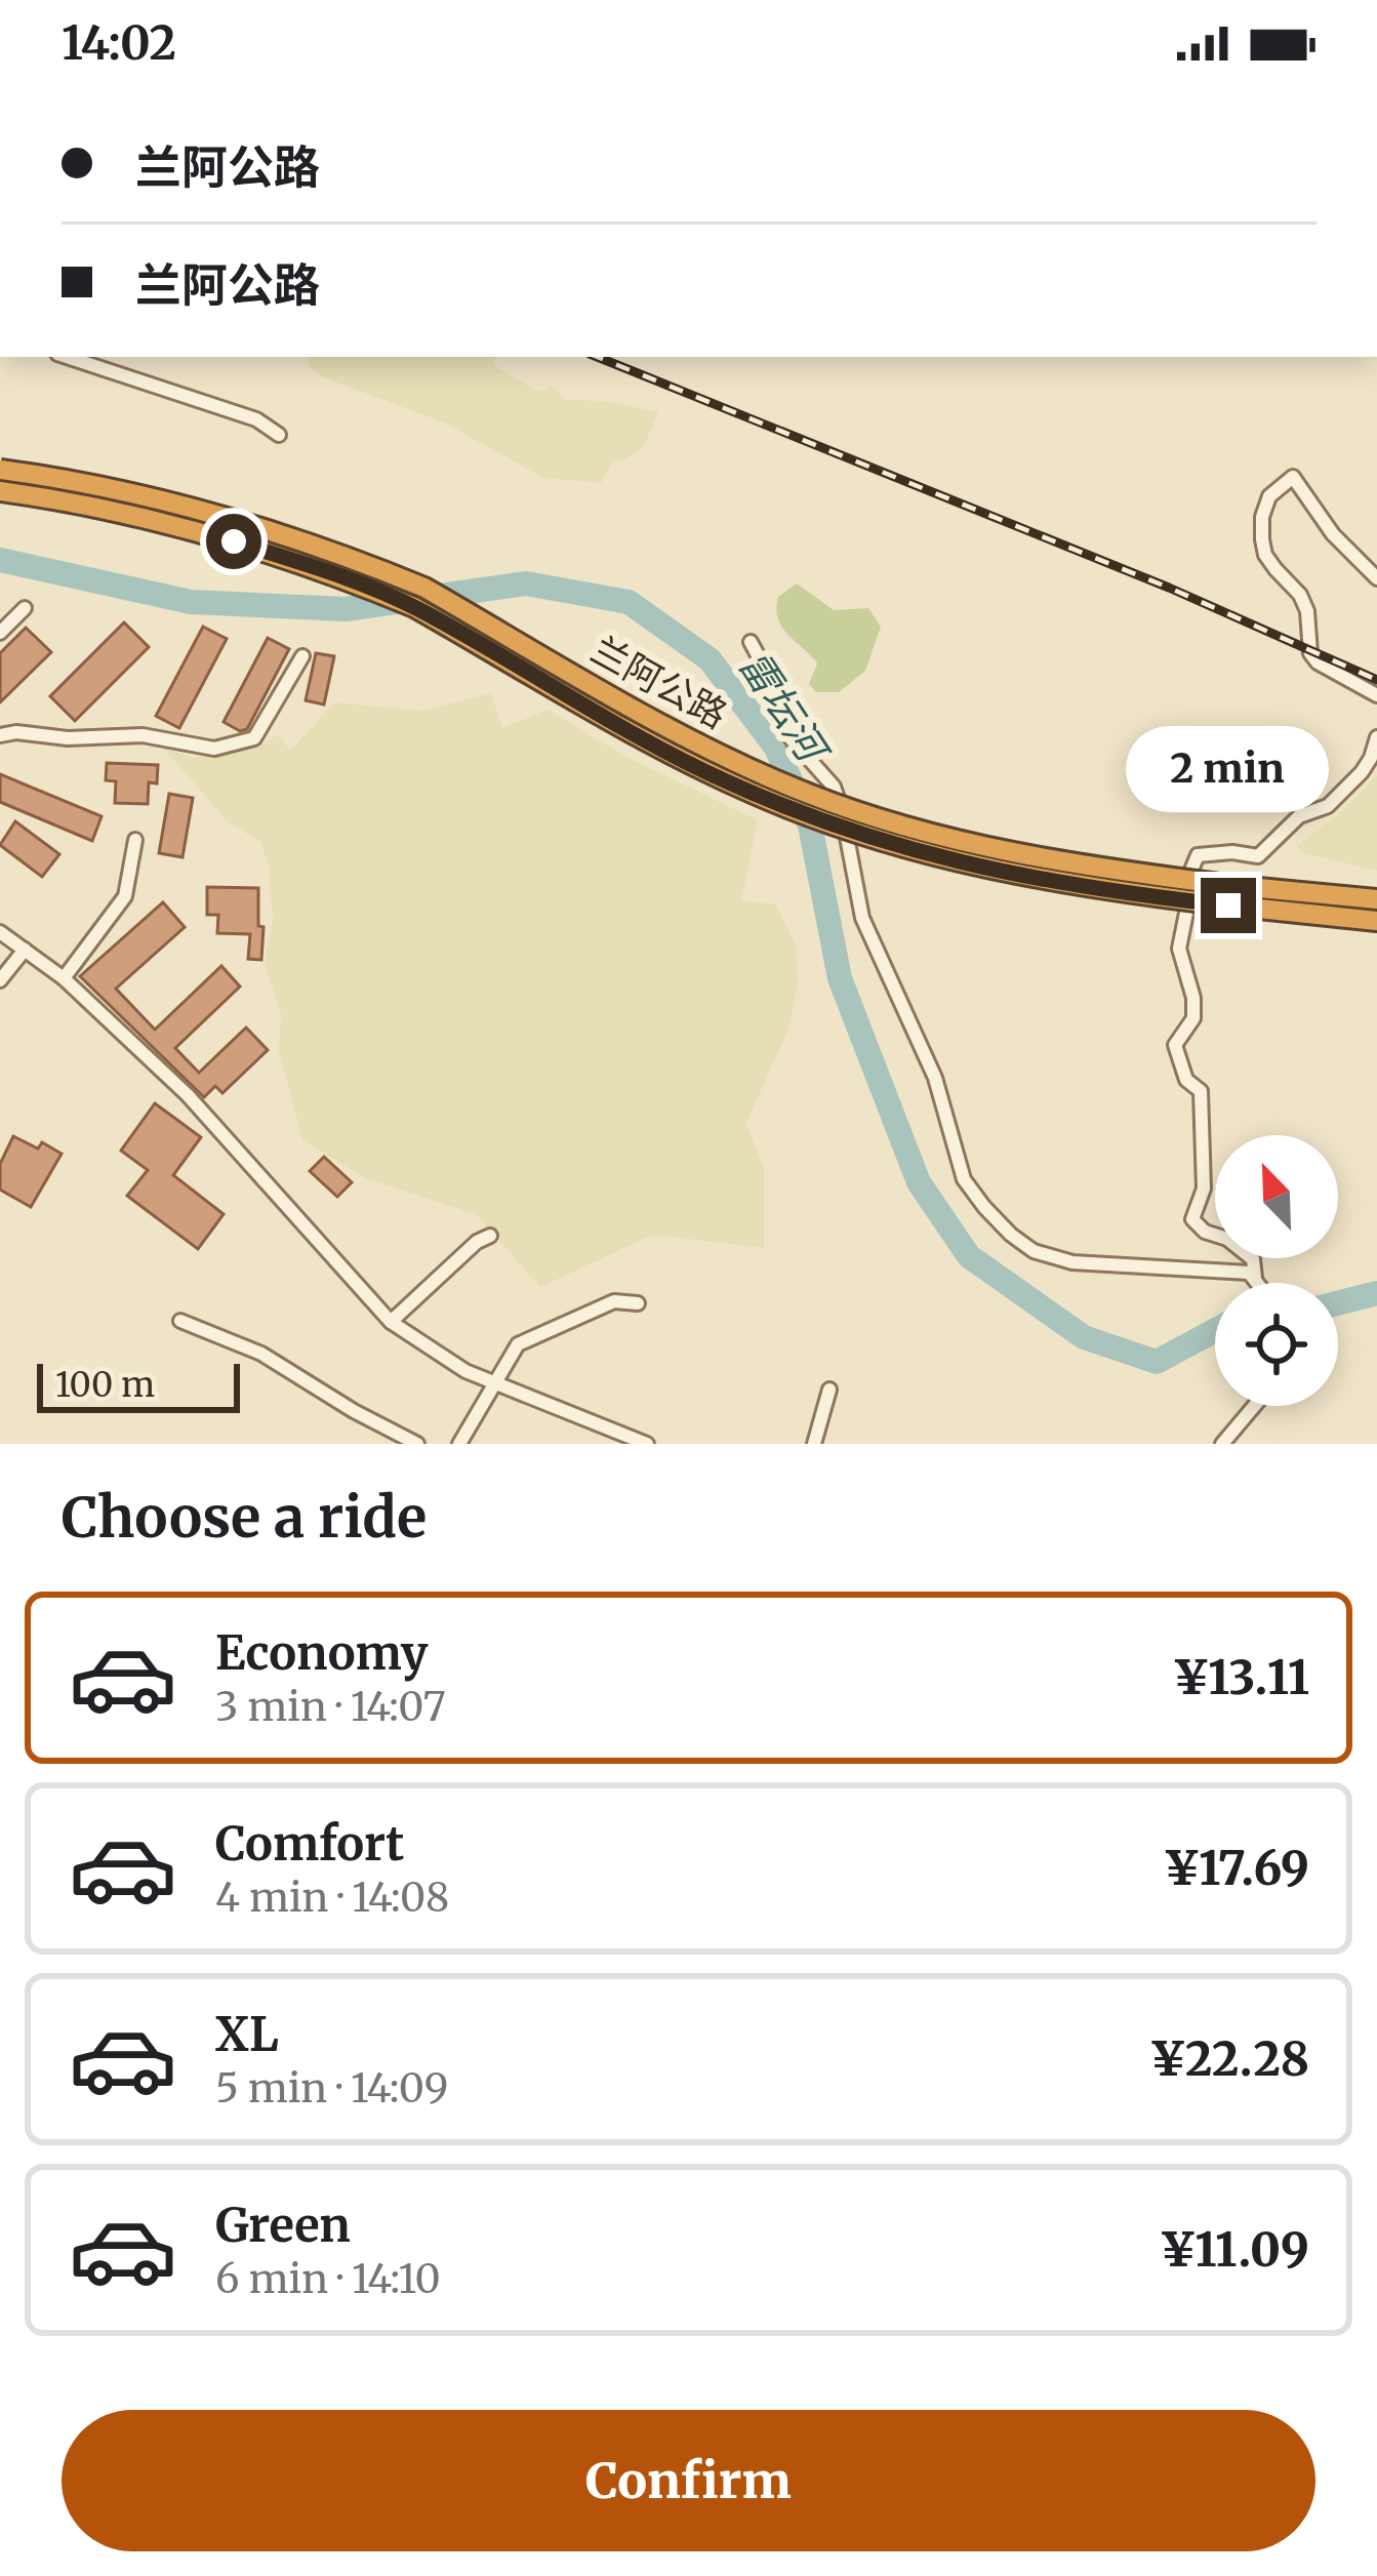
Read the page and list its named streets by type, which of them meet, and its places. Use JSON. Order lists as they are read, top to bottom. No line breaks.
{"streets":{"highway":["兰阿公路"]},"water":["雷坛河"],"scale_bar":"100 m","north":"top left","page":{"status":"14:02","banner":["兰阿公路","兰阿公路"],"bubble":"2 min","scale":"100 m","heading":"Choose a ride","list":[{"name":"Economy","note":"3 min · 14:07","value":"¥13.11"},{"name":"Comfort","note":"4 min · 14:08","value":"¥17.69"},{"name":"XL","note":"5 min · 14:09","value":"¥22.28"},{"name":"Green","note":"6 min · 14:10","value":"¥11.09"}],"buttons":"Confirm"}}
